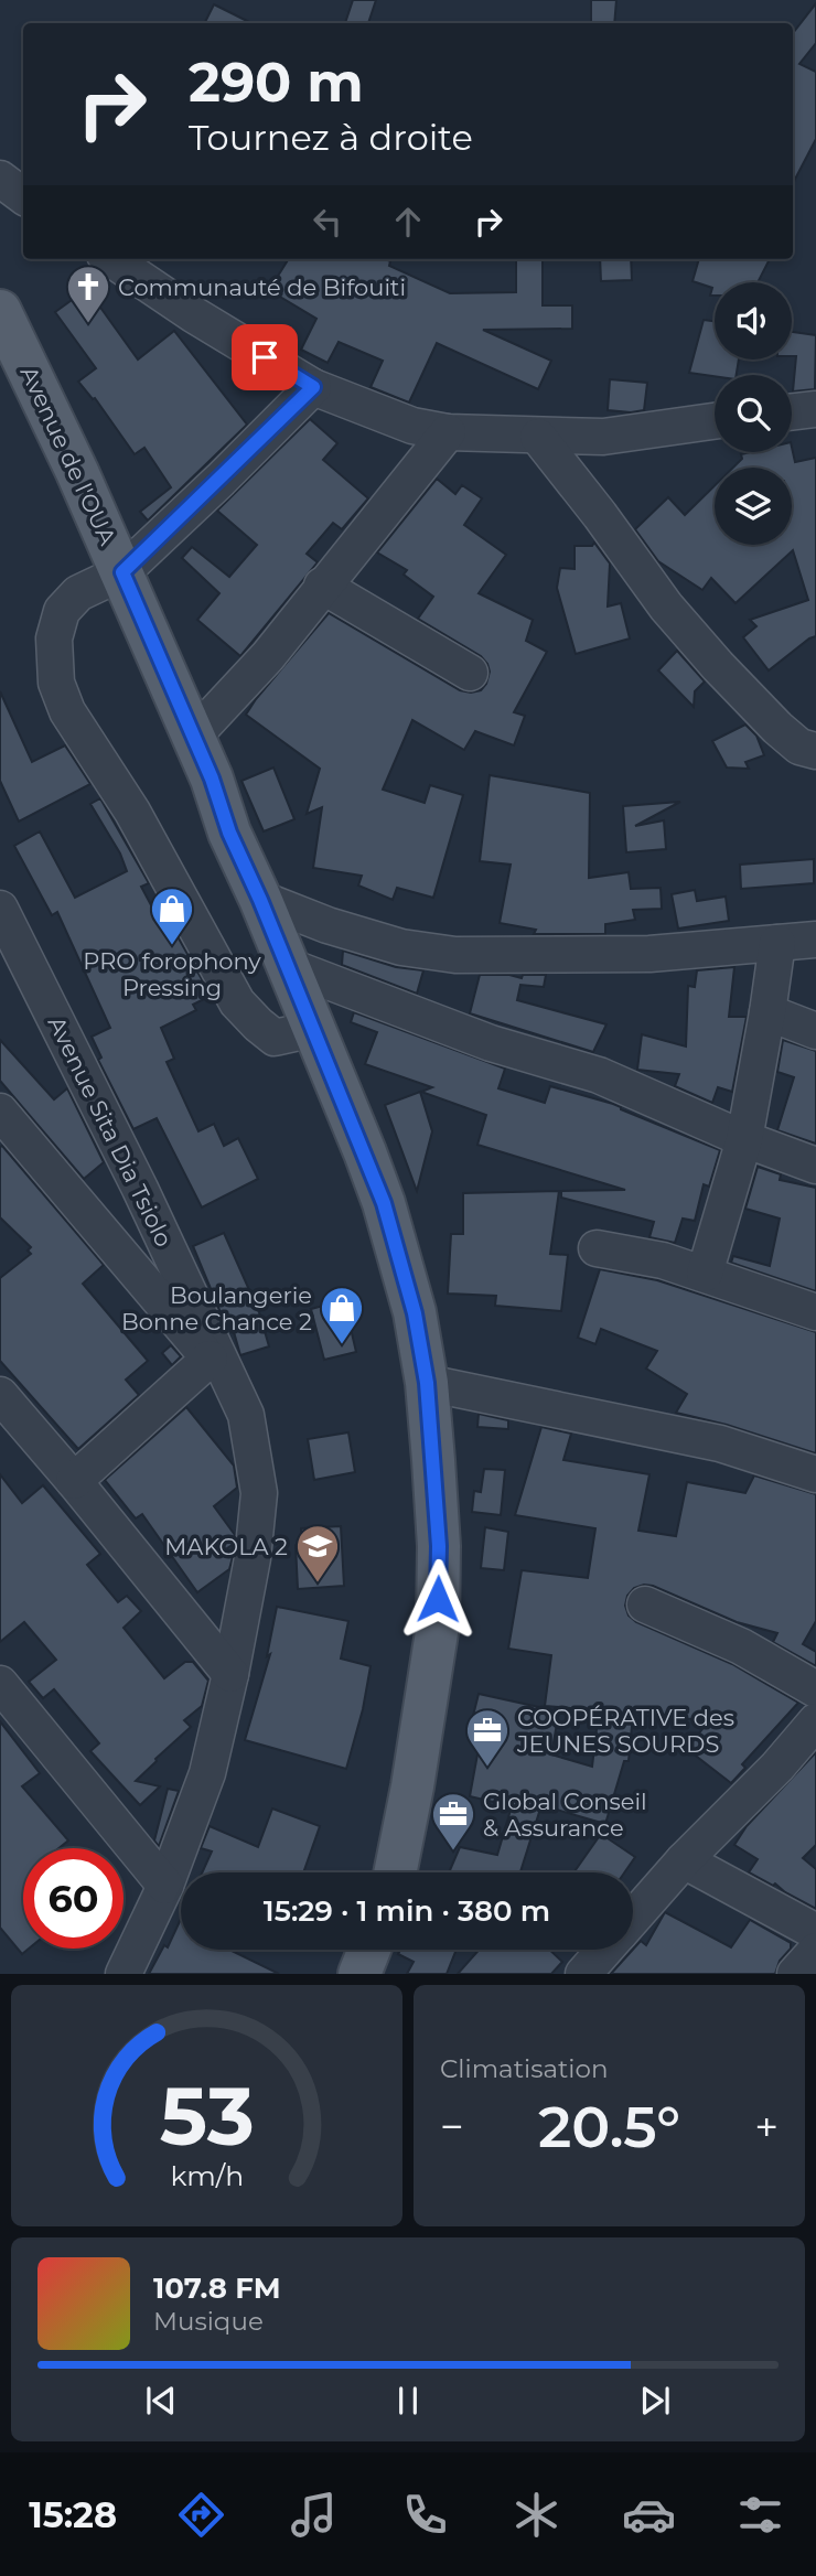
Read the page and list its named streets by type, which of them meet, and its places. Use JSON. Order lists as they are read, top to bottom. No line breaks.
{"streets":{"main road":["Avenue de l'OUA"],"street":["Avenue Sita Dia Tsiolo"]},"places":{"church":["Communauté de Bifouiti"],"shop":["PRO forophony Pressing","Boulangerie Bonne Chance 2"],"school or university":["MAKOLA 2"],"office":["COOPÉRATIVE des JEUNES SOURDS","Global Conseil & Assurance"]},"page":{"turn":["290 m","Tournez à droite"],"limit":"60","trip":"15:29 · 1 min · 380 m","tile":"Climatisation","heat":["−","20.5°","+"],"song":["107.8 FM","Musique"],"tabs":"15:28","gauge":["53","km/h"]}}
